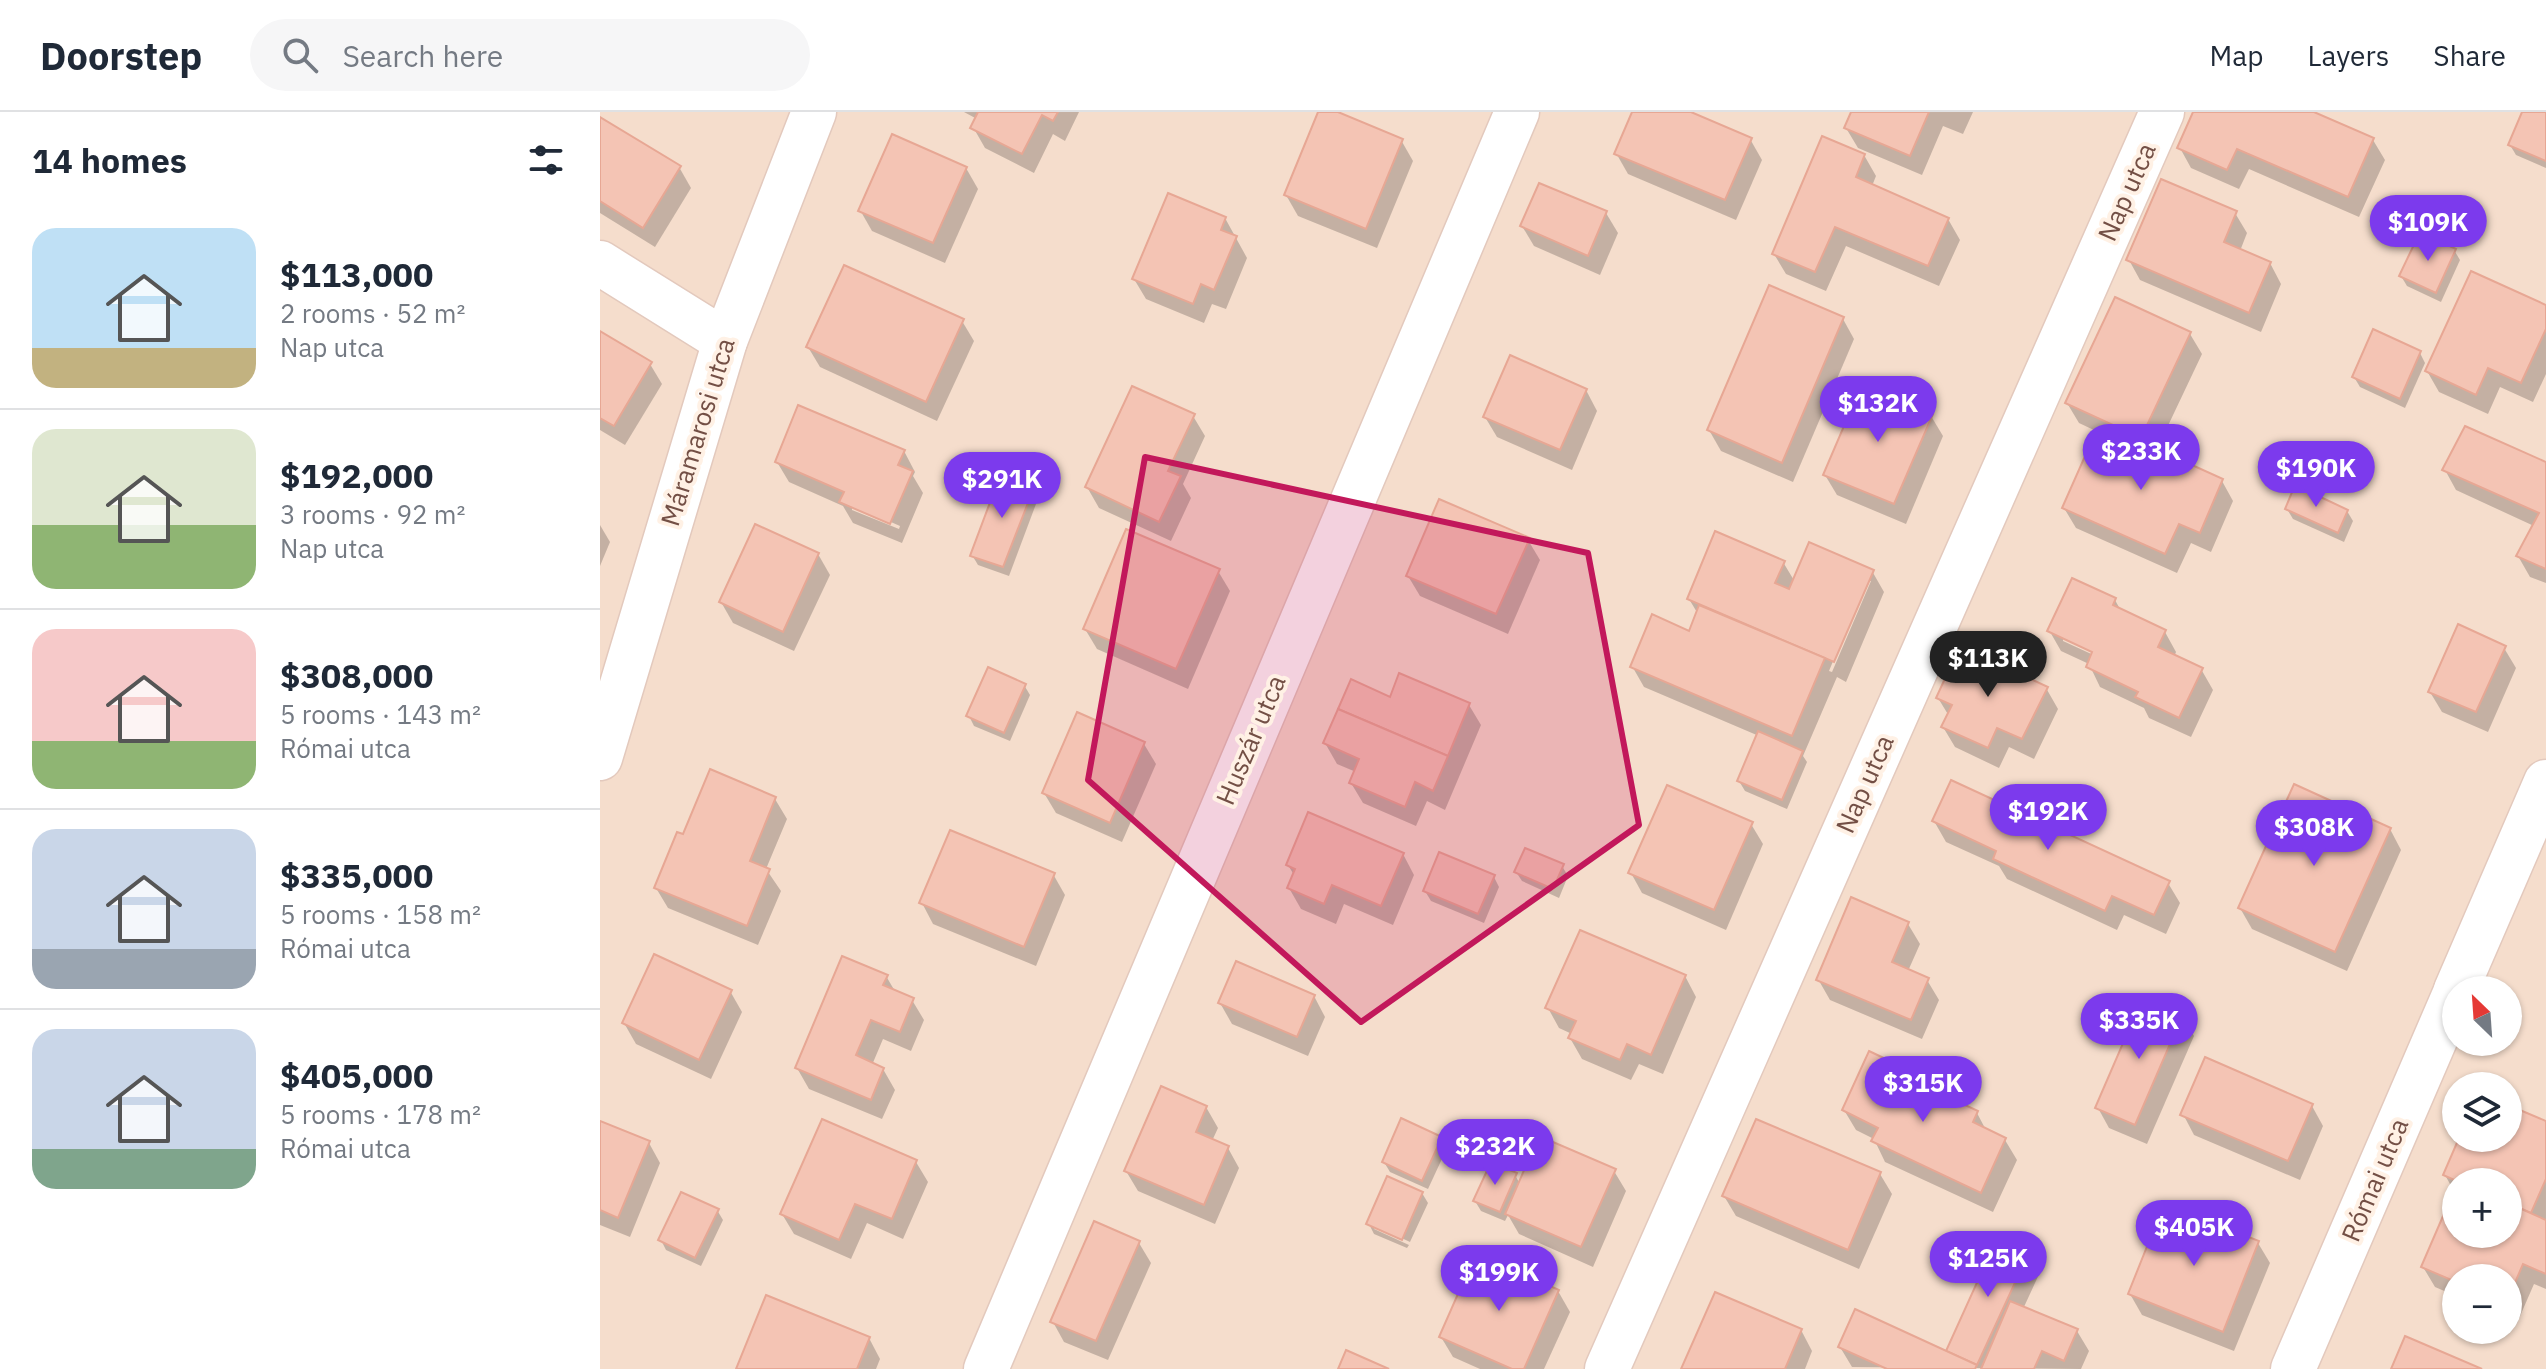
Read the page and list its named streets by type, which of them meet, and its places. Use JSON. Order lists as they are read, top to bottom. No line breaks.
{"streets":{"street":["Nap utca","Máramarosi utca","Huszár utca","Római utca"]},"north":"top left","page":{"header":"Doorstep","search":"Search here","nav":["Map","Layers","Share"],"heading":"14 homes","price":["$109K","$132K","$233K","$190K","$291K","$113K","$192K","$308K","$335K","$315K","$232K","$405K","$125K","$199K"],"list":[{"name":"$113,000","note":"2 rooms · 52 m² · Nap utca"},{"name":"$192,000","note":"3 rooms · 92 m² · Nap utca"},{"name":"$308,000","note":"5 rooms · 143 m² · Római utca"},{"name":"$335,000","note":"5 rooms · 158 m² · Római utca"},{"name":"$405,000","note":"5 rooms · 178 m² · Római utca"}],"map_buttons":["+","−"]}}
